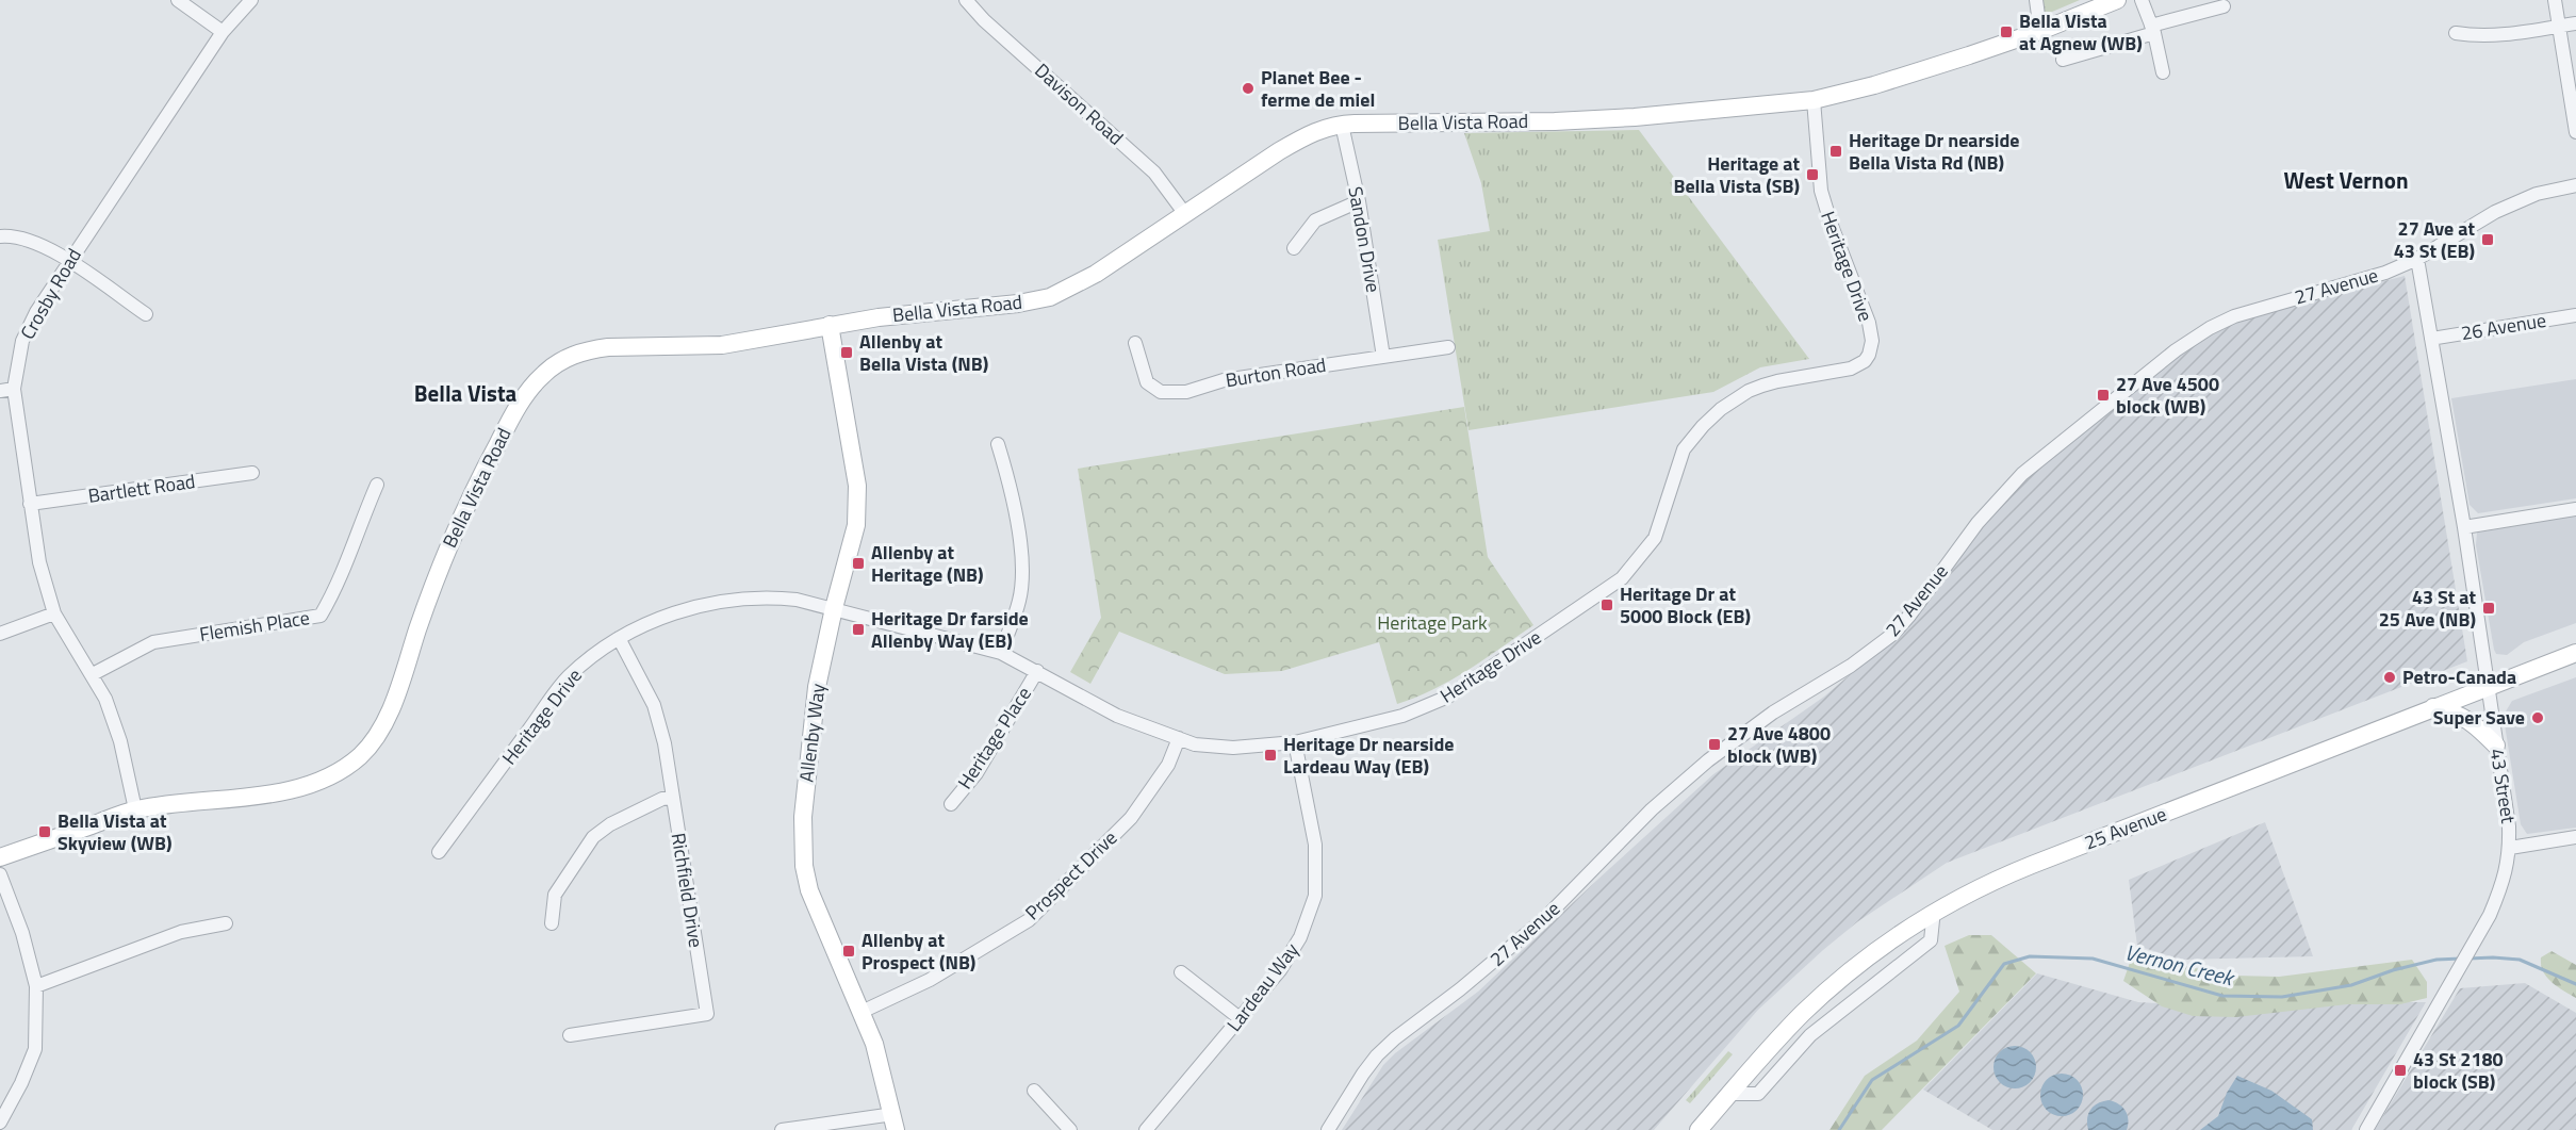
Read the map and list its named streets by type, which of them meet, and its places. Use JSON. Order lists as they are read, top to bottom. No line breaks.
{"streets":{"street":["Davison Road","Bella Vista Road","Sandon Drive","Heritage Drive","27 Avenue","Crosby Road","26 Avenue","Burton Road","Bartlett Road","Flemish Place","Allenby Way","Heritage Place","43 Street","25 Avenue","Prospect Drive","Richfield Drive","Lardeau Way"]},"crossings":[["Davison Road","Bella Vista Road"],["Bella Vista Road","Sandon Drive"],["Bella Vista Road","Heritage Drive"],["Bella Vista Road","Crosby Road"],["Bella Vista Road","Allenby Way"],["Sandon Drive","Burton Road"],["Heritage Drive","Allenby Way"],["Heritage Drive","Heritage Place"],["Heritage Drive","Prospect Drive"],["Heritage Drive","Richfield Drive"],["Heritage Drive","Lardeau Way"],["27 Avenue","43 Street"],["Crosby Road","Bartlett Road"],["Crosby Road","Flemish Place"],["26 Avenue","43 Street"],["Allenby Way","Prospect Drive"],["43 Street","25 Avenue"]],"districts":["West Vernon","Bella Vista"],"water":["Vernon Creek"],"parks":["Heritage Park"],"places":{"transit":["Bella Vista at Agnew (WB)","Heritage Dr nearside Bella Vista Rd (NB)","Heritage at Bella Vista (SB)","27 Ave at 43 St (EB)","Allenby at Bella Vista (NB)","27 Ave 4500 block (WB)","Allenby at Heritage (NB)","Heritage Dr at 5000 Block (EB)","43 St at 25 Ave (NB)","Heritage Dr farside Allenby Way (EB)","27 Ave 4800 block (WB)","Heritage Dr nearside Lardeau Way (EB)","Bella Vista at Skyview (WB)","Allenby at Prospect (NB)","43 St 2180 block (SB)"],"other":["Planet Bee - ferme de miel","Petro-Canada","Super Save"]}}
